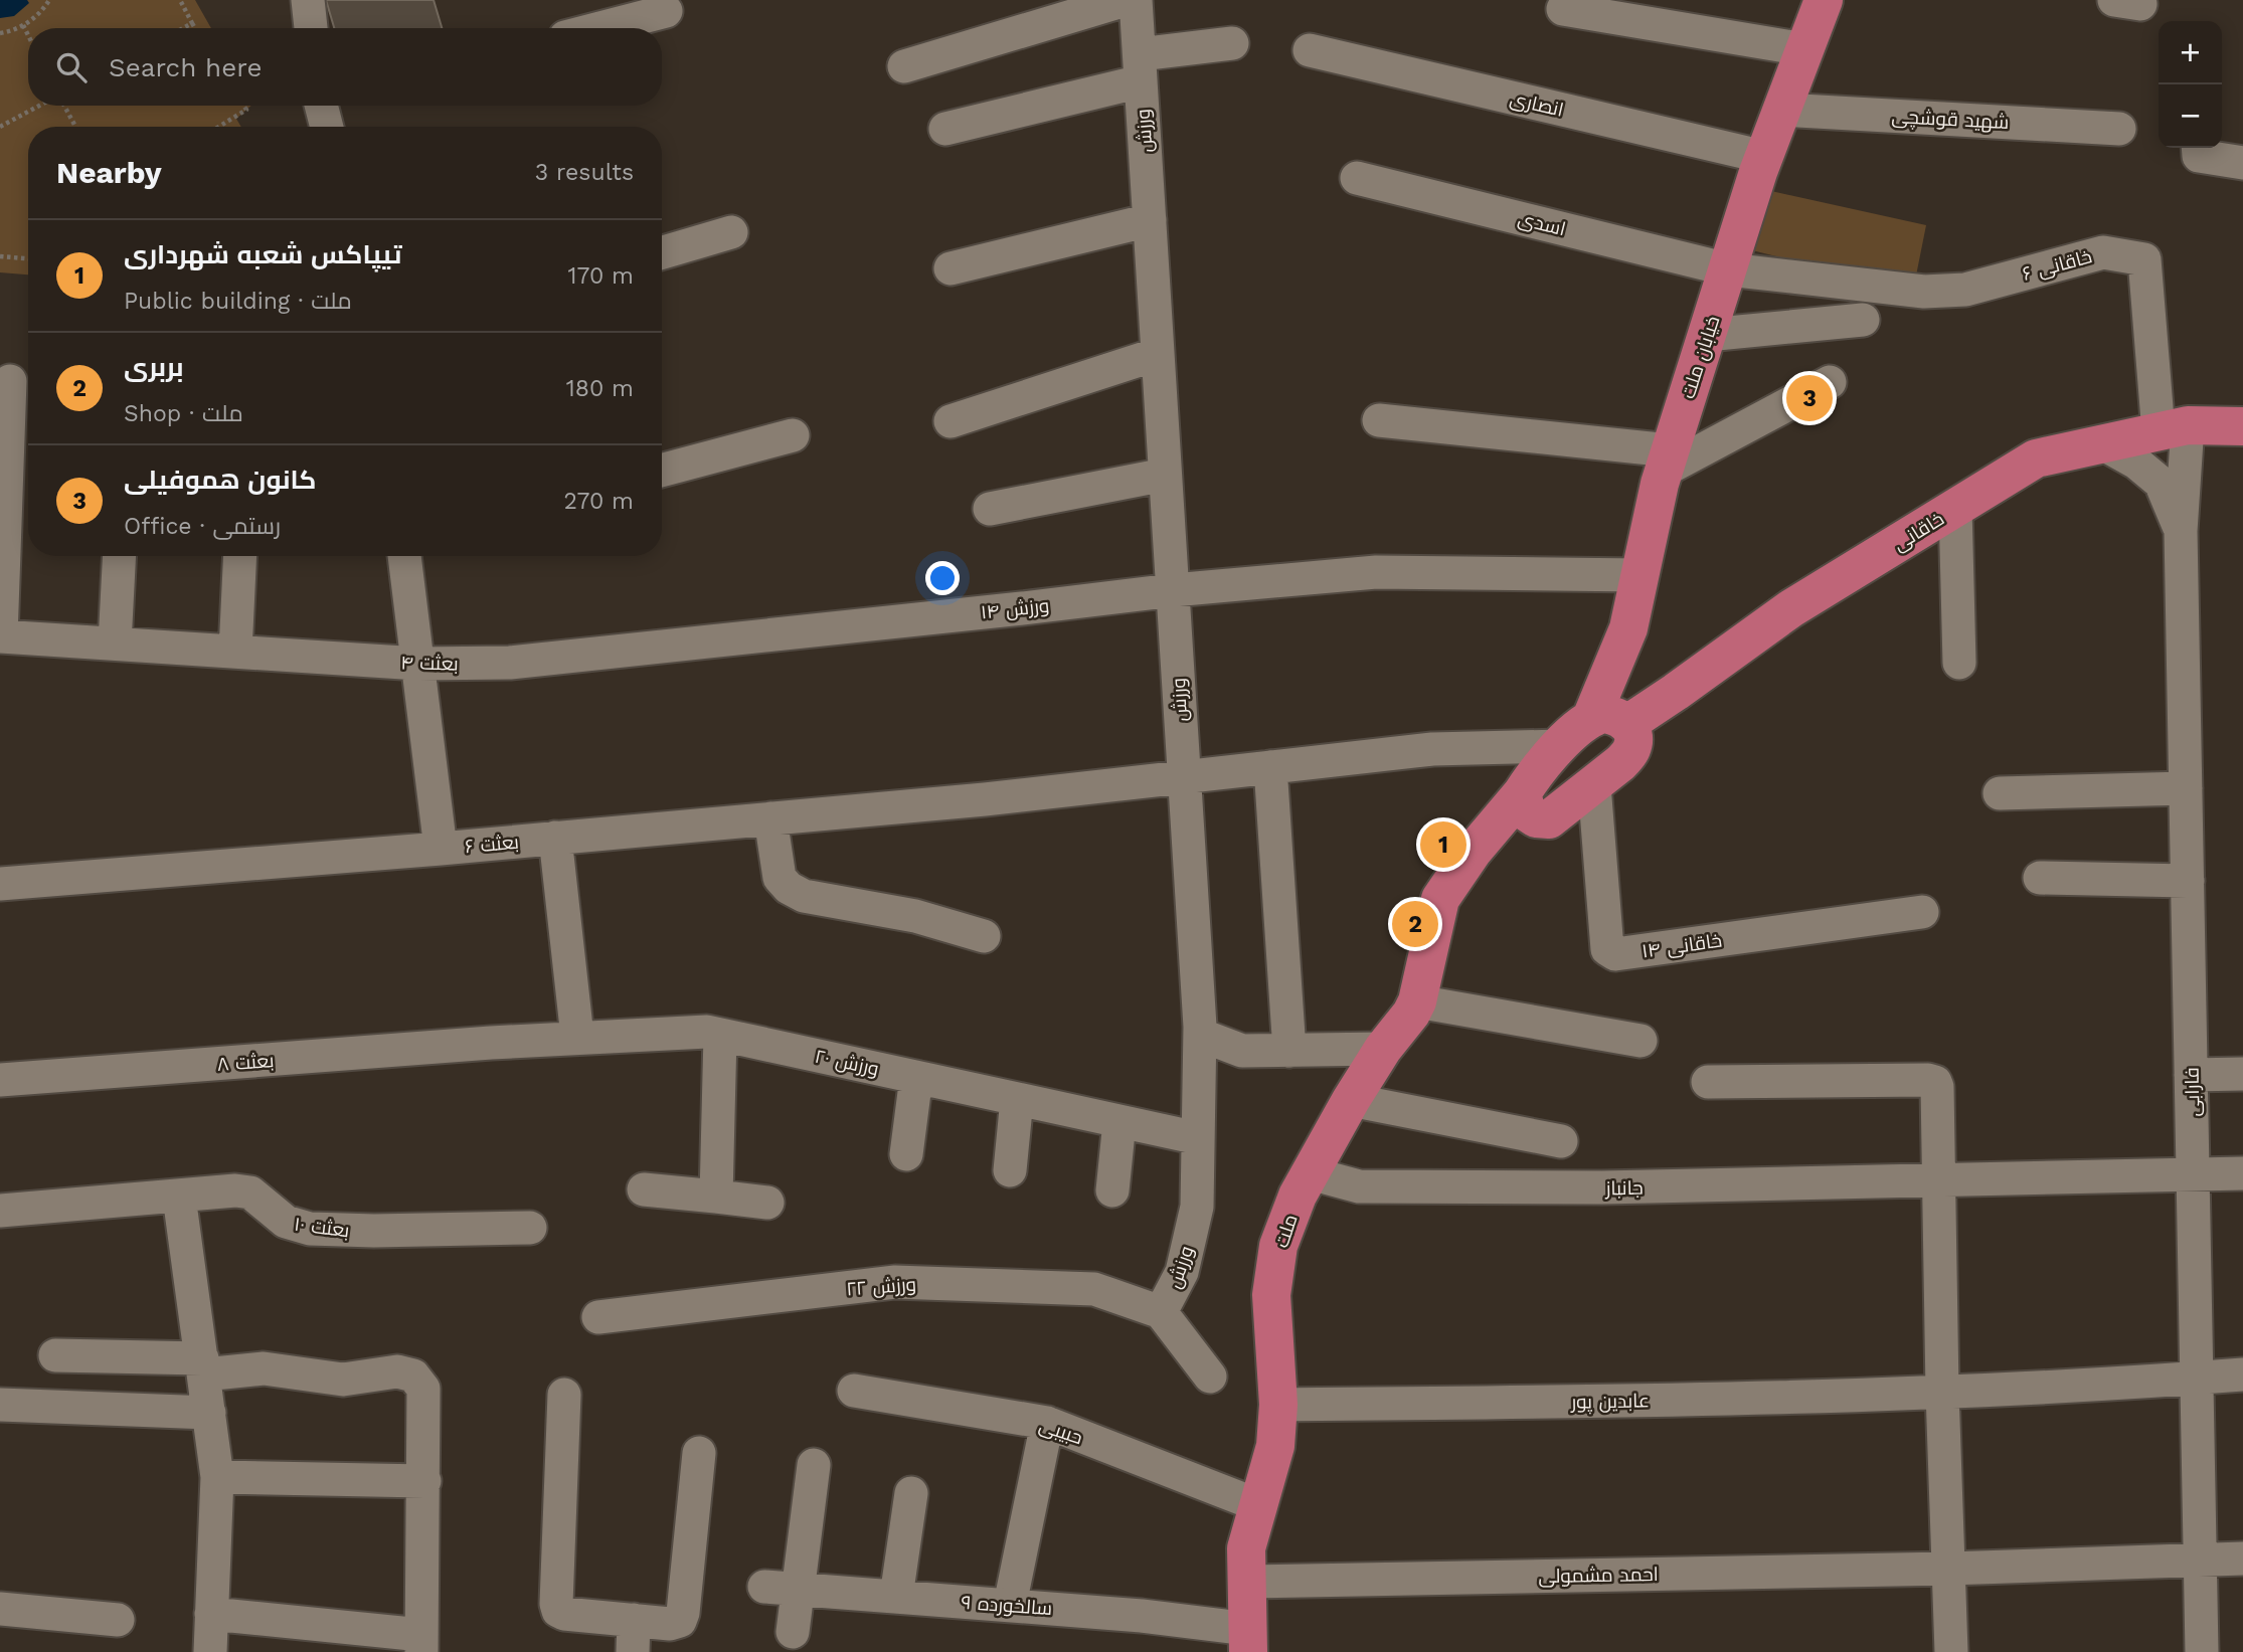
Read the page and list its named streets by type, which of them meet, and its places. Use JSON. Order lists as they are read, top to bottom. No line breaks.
{"streets":{"main road":["خیابان ملت","خاقانی","ملت"],"street":["انصاری","شهید قوشچی","ورزش","اسدی","خاقانی ۶","ورزش ۱۴","بعثت ۴","بعثت ۶","خاقانی ۱۴","بعثت ٨","ورزش ۲۰","فارابی","جانباز","بعثت ۱۰","ورزش ۲۲","عابدین پور","حبیبی","احمد مشمولی","سالخورده ۹"]},"crossings":[["انصاری","خیابان ملت"],["شهید قوشچی","خیابان ملت"],["ورزش","ورزش ۱۴"],["ورزش","بعثت ۶"],["ورزش","ورزش ۲۰"],["ورزش","ورزش ۲۲"],["اسدی","خاقانی ۶"],["اسدی","خیابان ملت"],["خاقانی ۶","خاقانی"],["خاقانی ۶","فارابی"],["خیابان ملت","خاقانی"],["خیابان ملت","ورزش ۱۴"],["خاقانی","بعثت ۶"],["خاقانی","فارابی"],["خاقانی","ملت"],["ورزش ۱۴","بعثت ۴"],["بعثت ٨","ورزش ۲۰"],["فارابی","جانباز"],["فارابی","عابدین پور"],["فارابی","احمد مشمولی"],["جانباز","ملت"],["ملت","عابدین پور"],["ملت","حبیبی"],["ملت","احمد مشمولی"],["ملت","سالخورده ۹"]],"page":{"map_buttons":["+","−"],"search":"Search here","heading":["Nearby","3 results"],"list":[{"mark":"1","name":"تیپاکس شعبه شهرداری","note":"Public building · ملت","value":"170 m"},{"mark":"2","name":"بربری","note":"Shop · ملت","value":"180 m"},{"mark":"3","name":"کانون هموفیلی","note":"Office · رستمی","value":"270 m"}],"pins":["3","1","2"]}}
